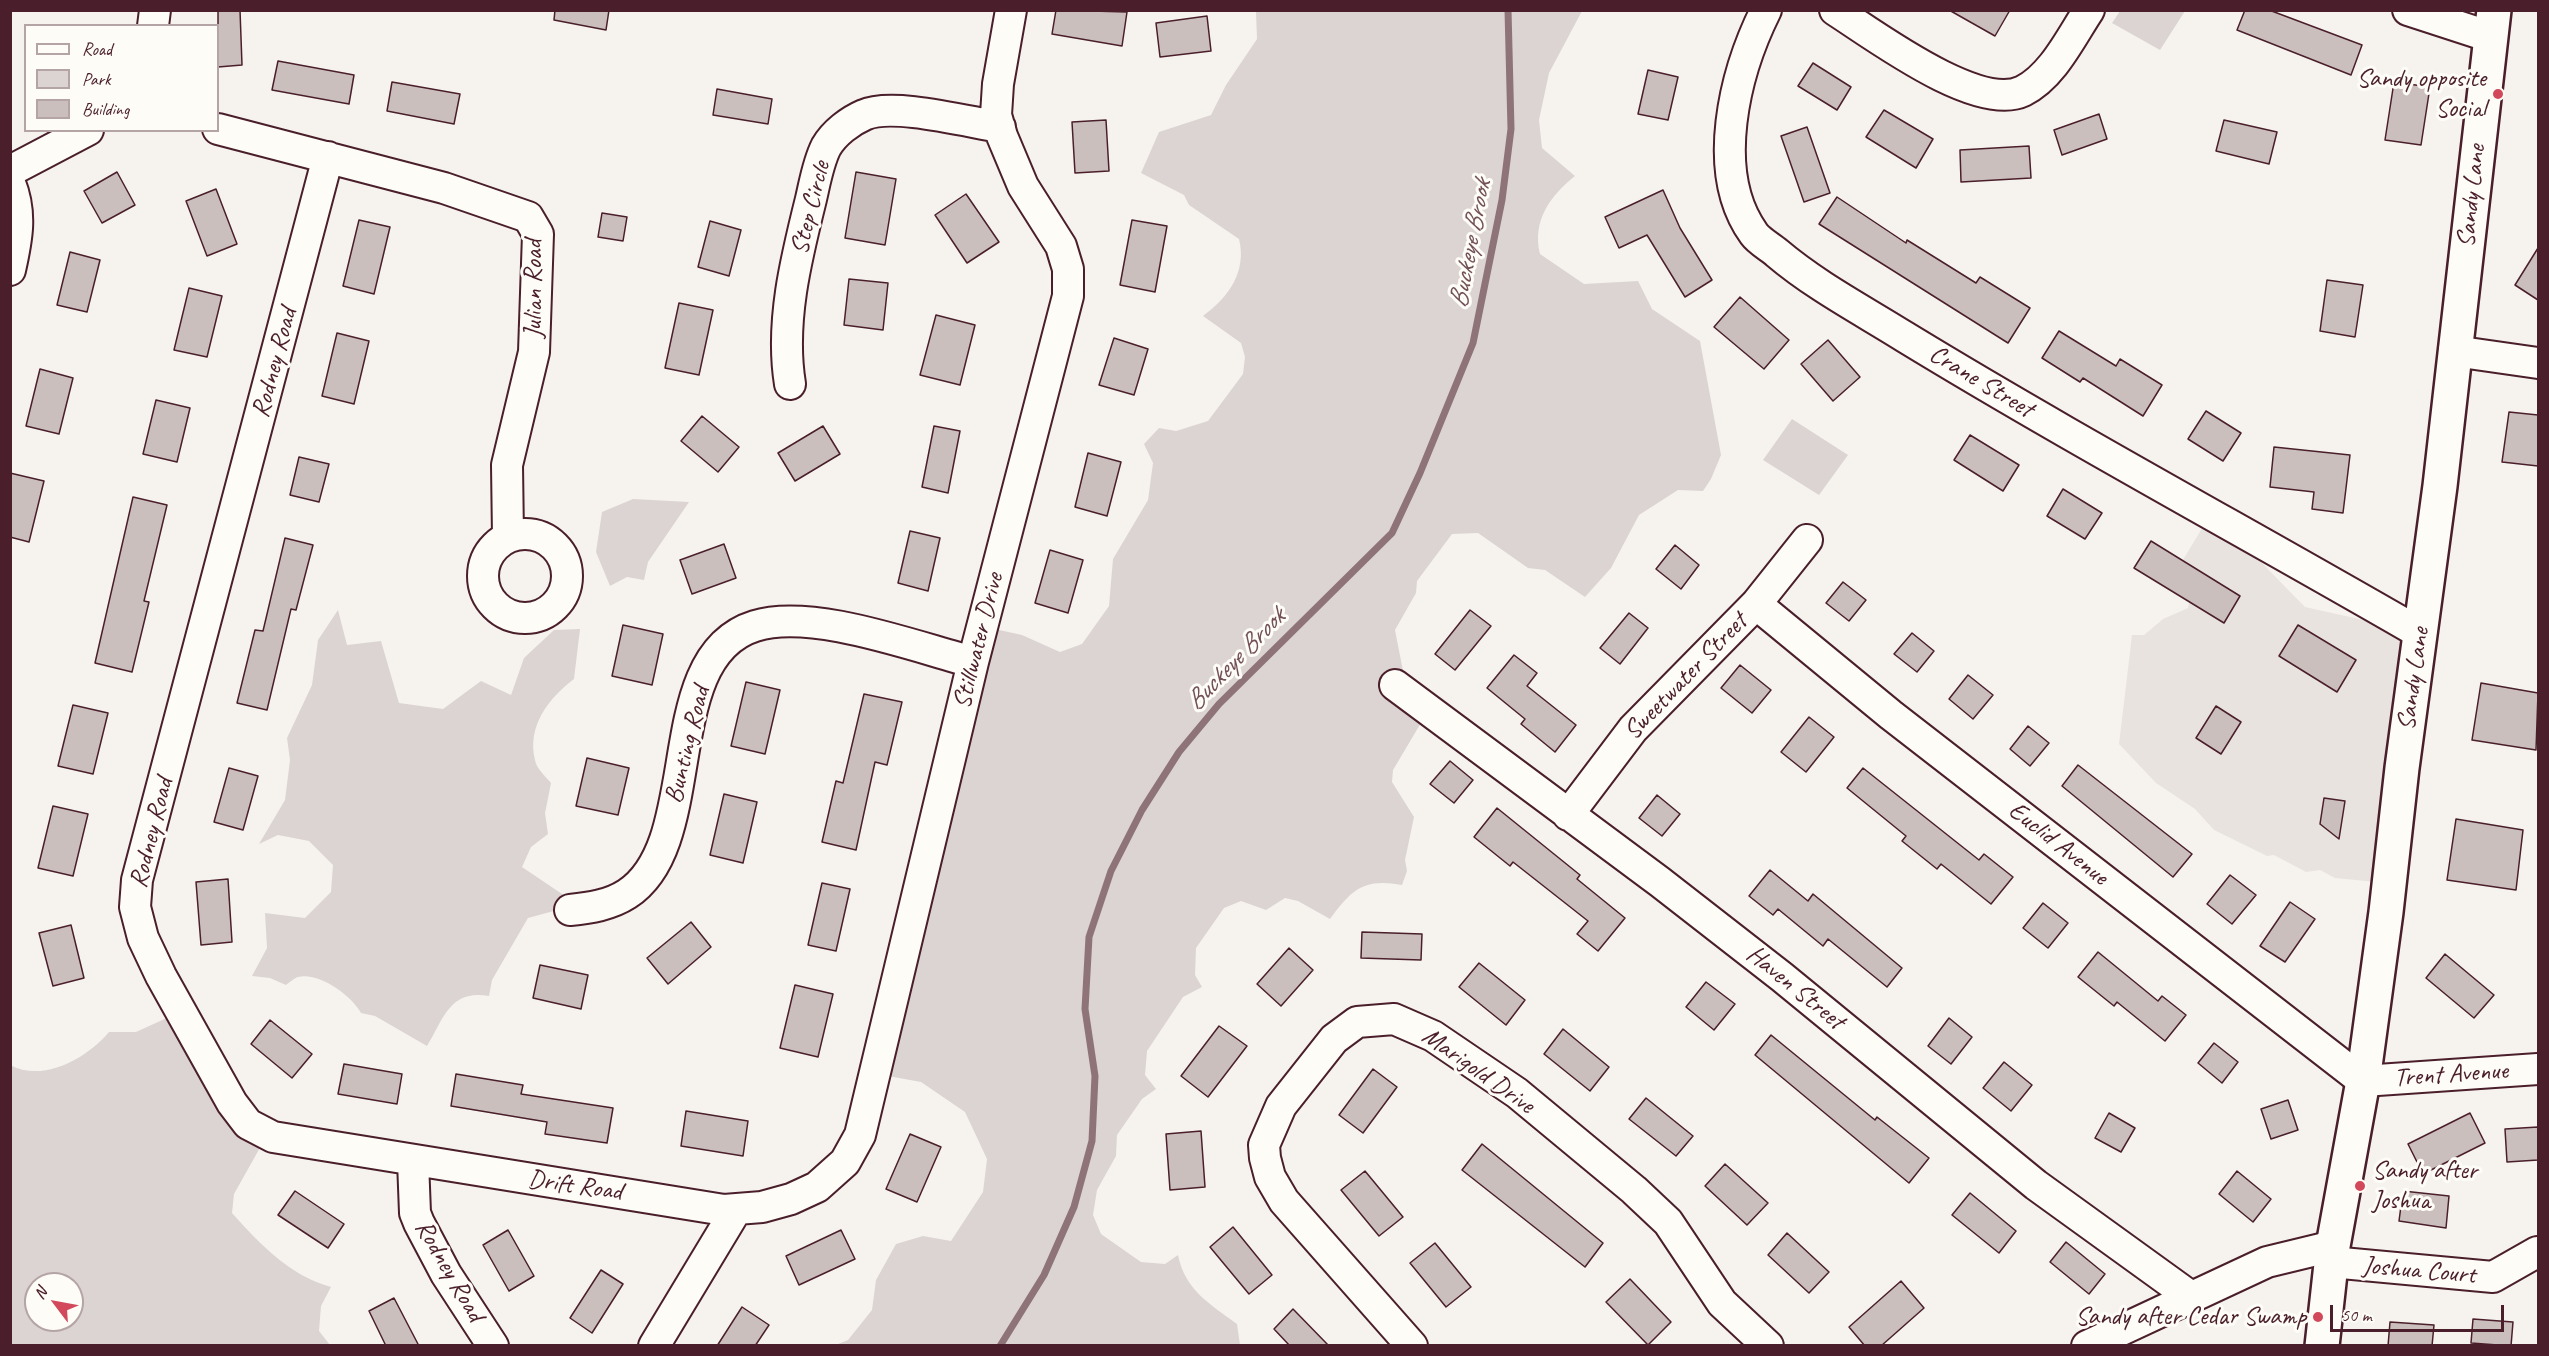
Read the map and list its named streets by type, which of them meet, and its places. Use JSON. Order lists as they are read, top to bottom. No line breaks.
{"streets":{"main road":["Sandy Lane"],"street":["Step Circle","Julian Road","Rodney Road","Crane Street","Stillwater Drive","Sweetwater Street","Bunting Road","Euclid Avenue","Haven Street","Marigold Drive","Trent Avenue","Drift Road","Joshua Court"]},"crossings":[["Sandy Lane","Crane Street"],["Sandy Lane","Euclid Avenue"],["Sandy Lane","Trent Avenue"],["Sandy Lane","Joshua Court"],["Step Circle","Stillwater Drive"],["Julian Road","Rodney Road"],["Rodney Road","Drift Road"],["Stillwater Drive","Bunting Road"],["Stillwater Drive","Drift Road"],["Sweetwater Street","Euclid Avenue"],["Sweetwater Street","Haven Street"],["Euclid Avenue","Trent Avenue"],["Haven Street","Joshua Court"]],"water":["Buckeye Brook"],"places":["Sandy opposite Social","Sandy after Joshua","Sandy after Cedar Swamp"],"legend":["Road","Park","Building"],"scale_bar":"50 m","north":"top left"}
